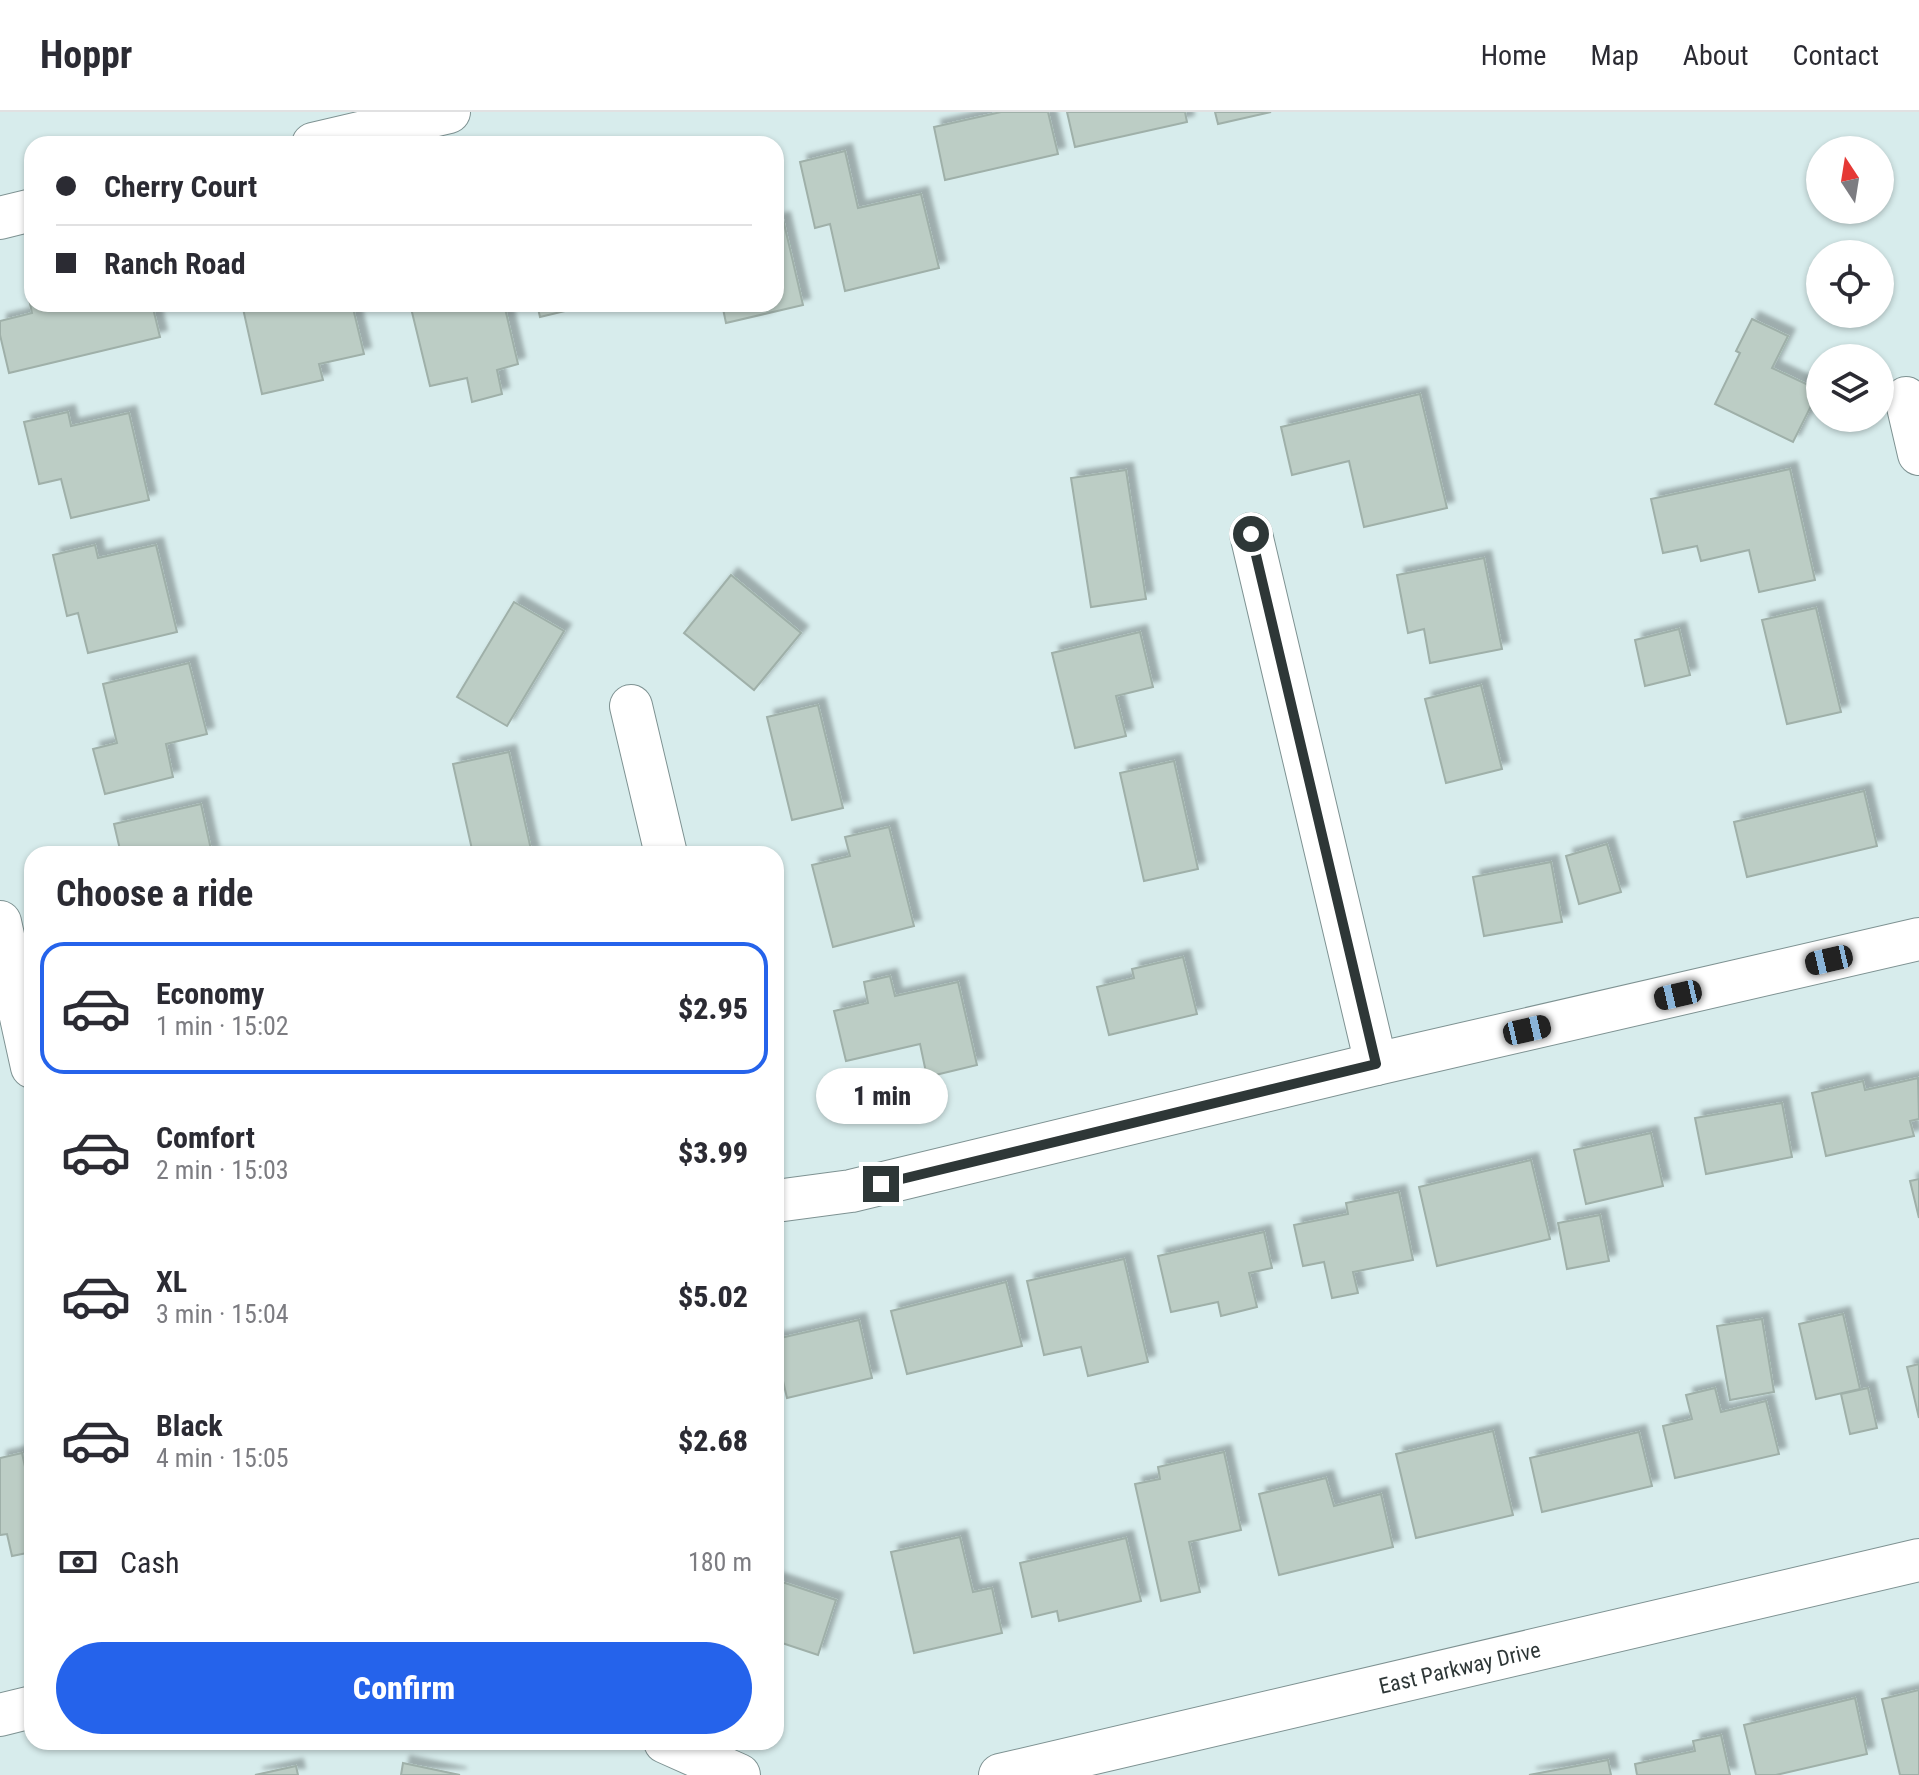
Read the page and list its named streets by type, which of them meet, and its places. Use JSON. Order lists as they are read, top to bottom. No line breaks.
{"streets":{"street":["East Parkway Drive"]},"north":"top","page":{"header":"Hoppr","nav":["Home","Map","About","Contact"],"banner":["Cherry Court","Ranch Road"],"heading":"Choose a ride","list":[{"name":"Economy","note":"1 min · 15:02","value":"$2.95"},{"name":"Comfort","note":"2 min · 15:03","value":"$3.99"},{"name":"XL","note":"3 min · 15:04","value":"$5.02"},{"name":"Black","note":"4 min · 15:05","value":"$2.68"}],"bubble":"1 min","pay":["Cash","180 m"],"buttons":"Confirm"}}
